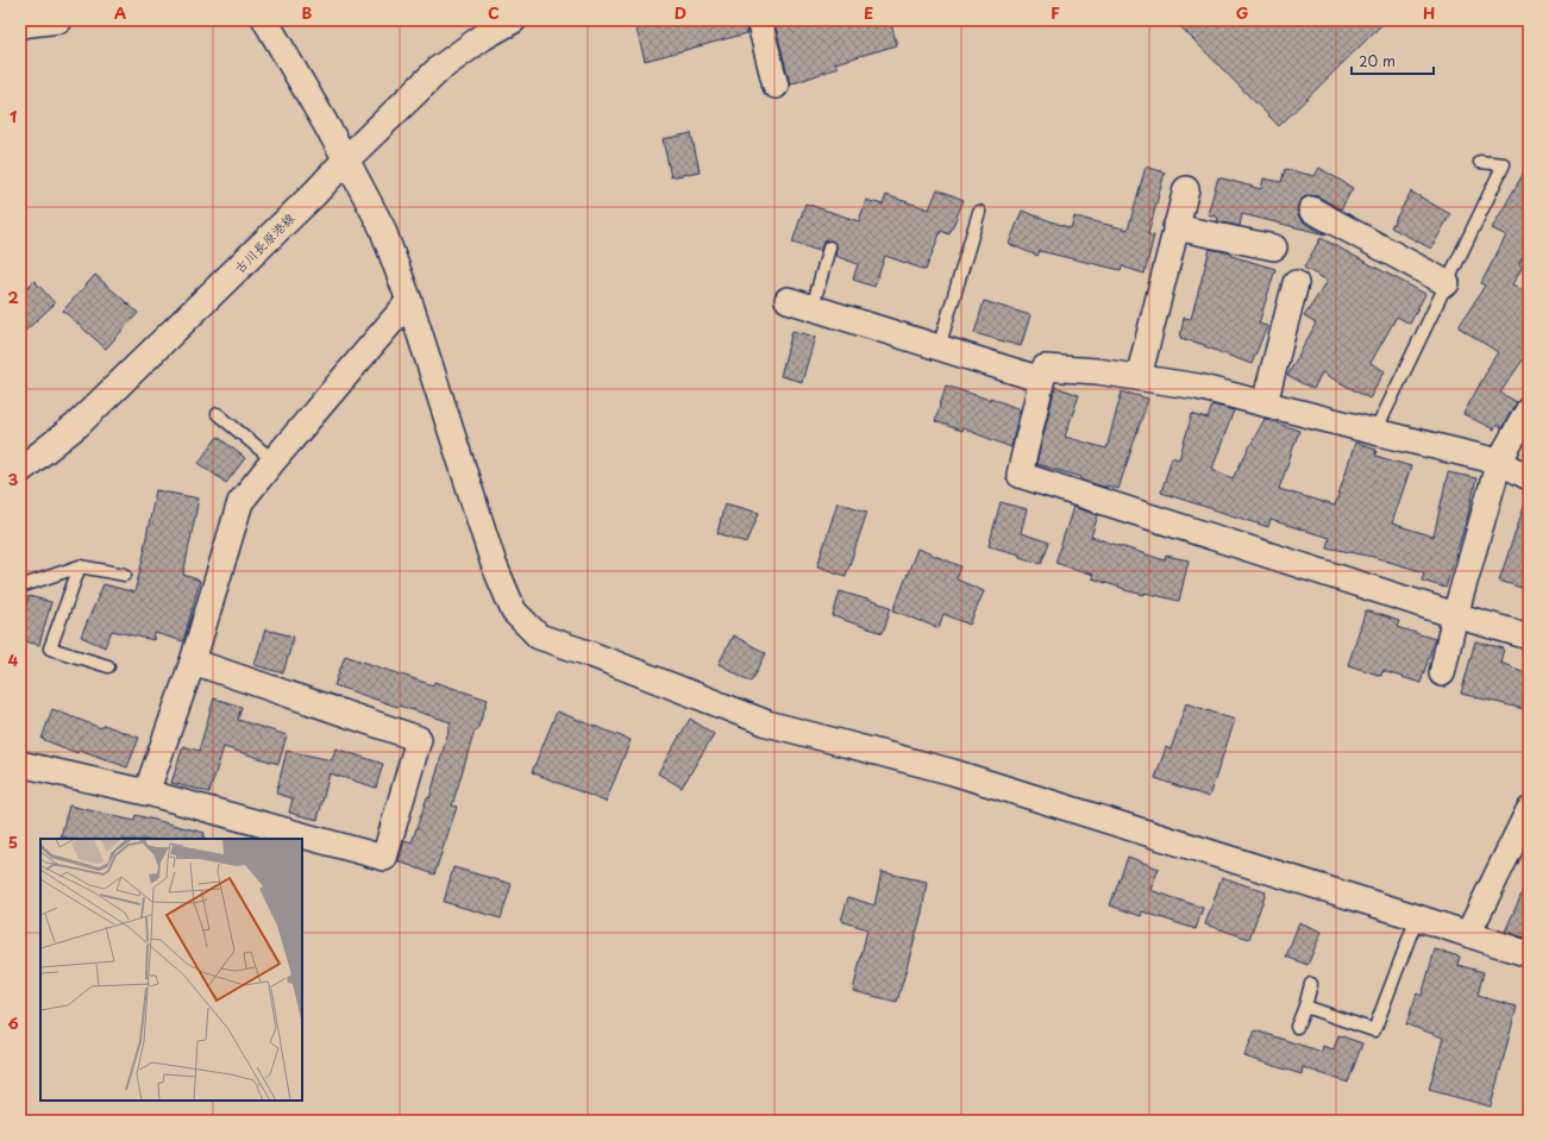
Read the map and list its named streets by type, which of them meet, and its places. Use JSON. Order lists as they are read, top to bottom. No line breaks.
{"streets":{"main road":["古川長原港線"]},"scale_bar":"20 m","grid":{"columns":["A","B","C","D","E","F","G","H"],"rows":["1","2","3","4","5","6"]}}
